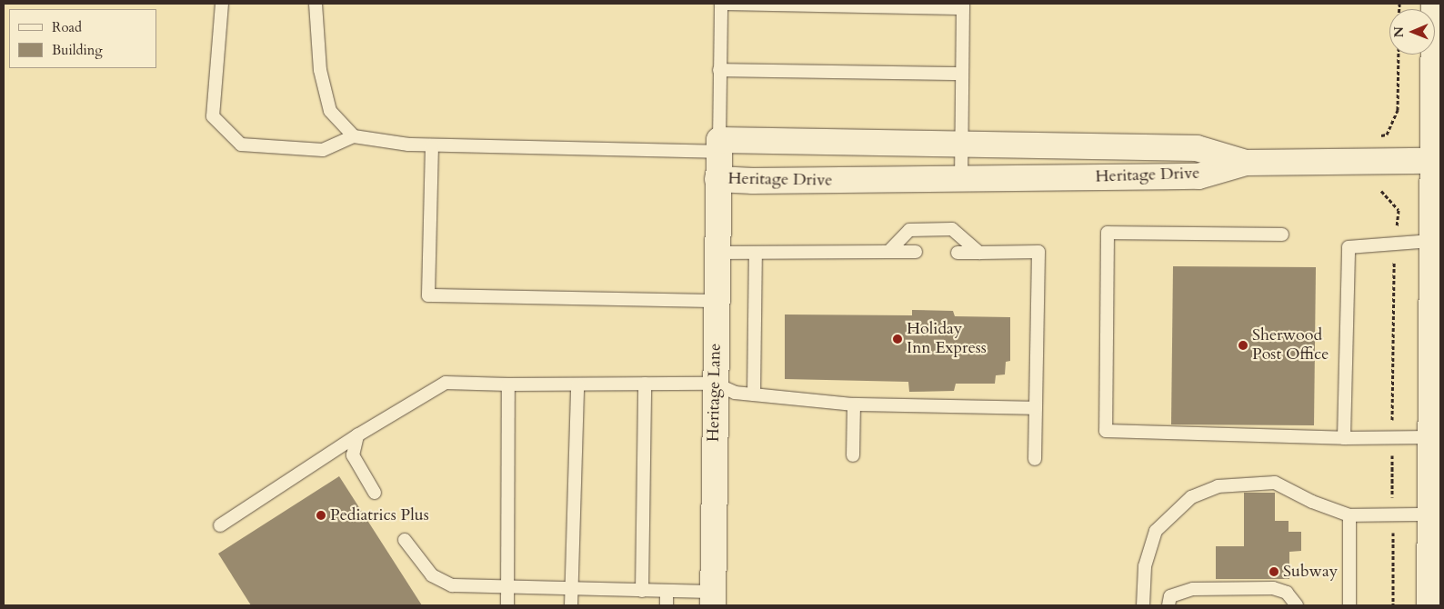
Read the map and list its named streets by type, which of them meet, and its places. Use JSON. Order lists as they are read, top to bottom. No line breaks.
{"streets":{"street":["Heritage Drive","Heritage Lane"]},"crossings":[["Heritage Drive","Heritage Lane"]],"places":["Holiday Inn Express","Sherwood Post Office","Pediatrics Plus","Subway"],"legend":["Road","Building"],"north":"left"}
